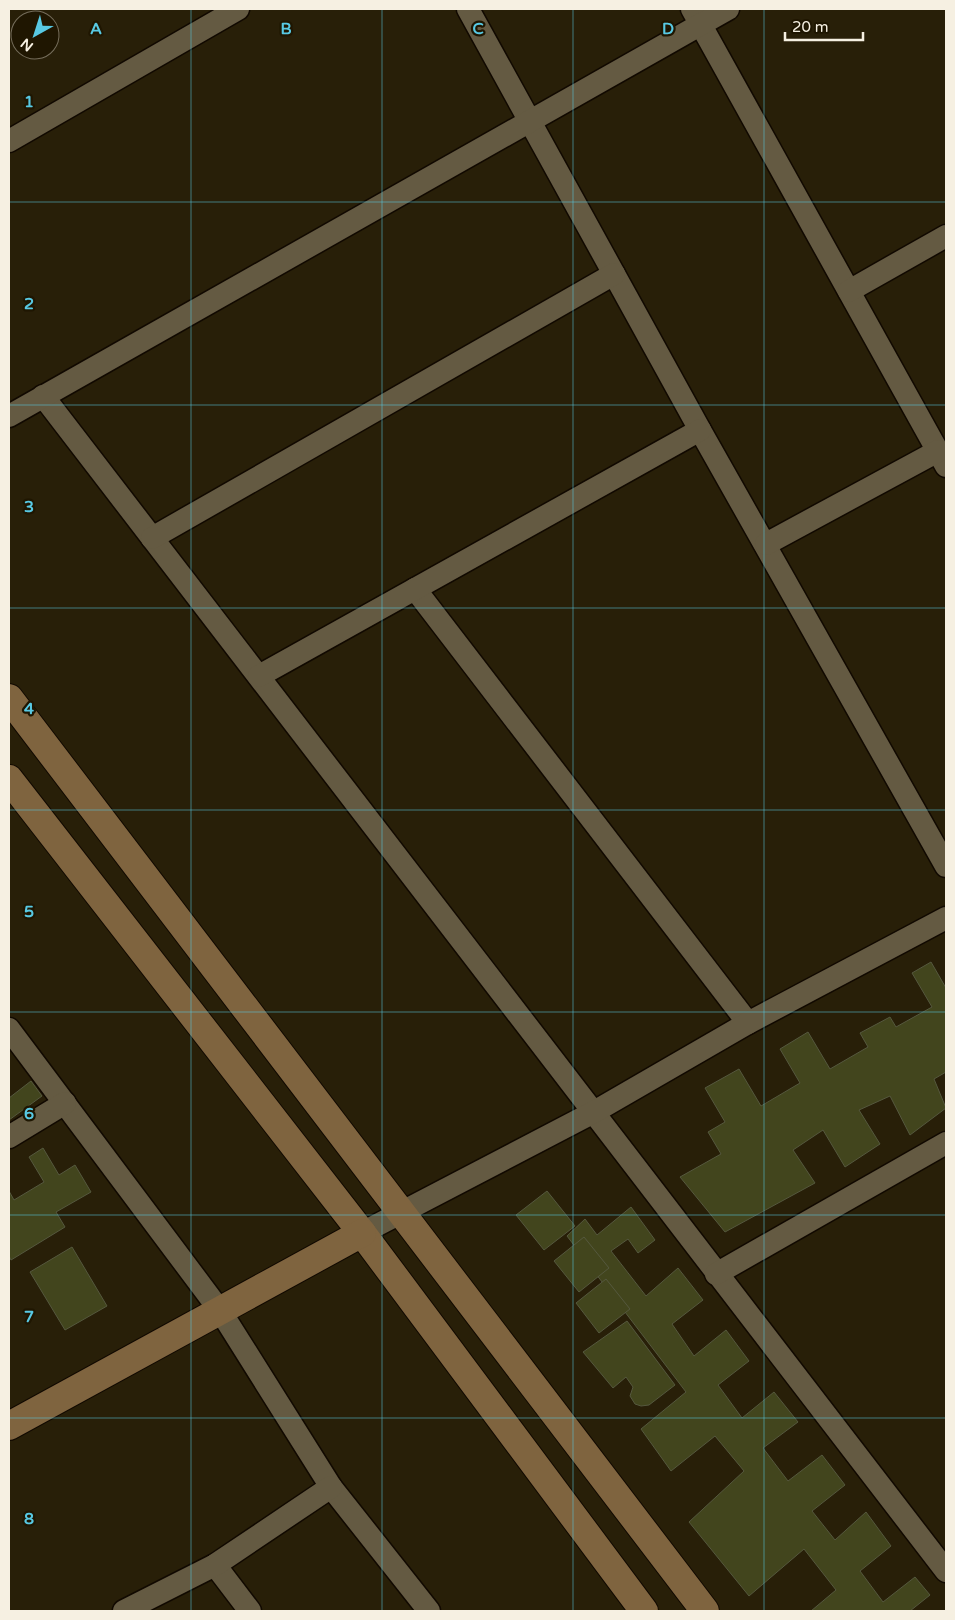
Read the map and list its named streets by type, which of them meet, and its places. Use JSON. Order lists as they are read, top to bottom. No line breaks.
{"scale_bar":"20 m","north":"bottom left","grid":{"columns":["A","B","C","D"],"rows":["1","2","3","4","5","6","7","8"]}}
